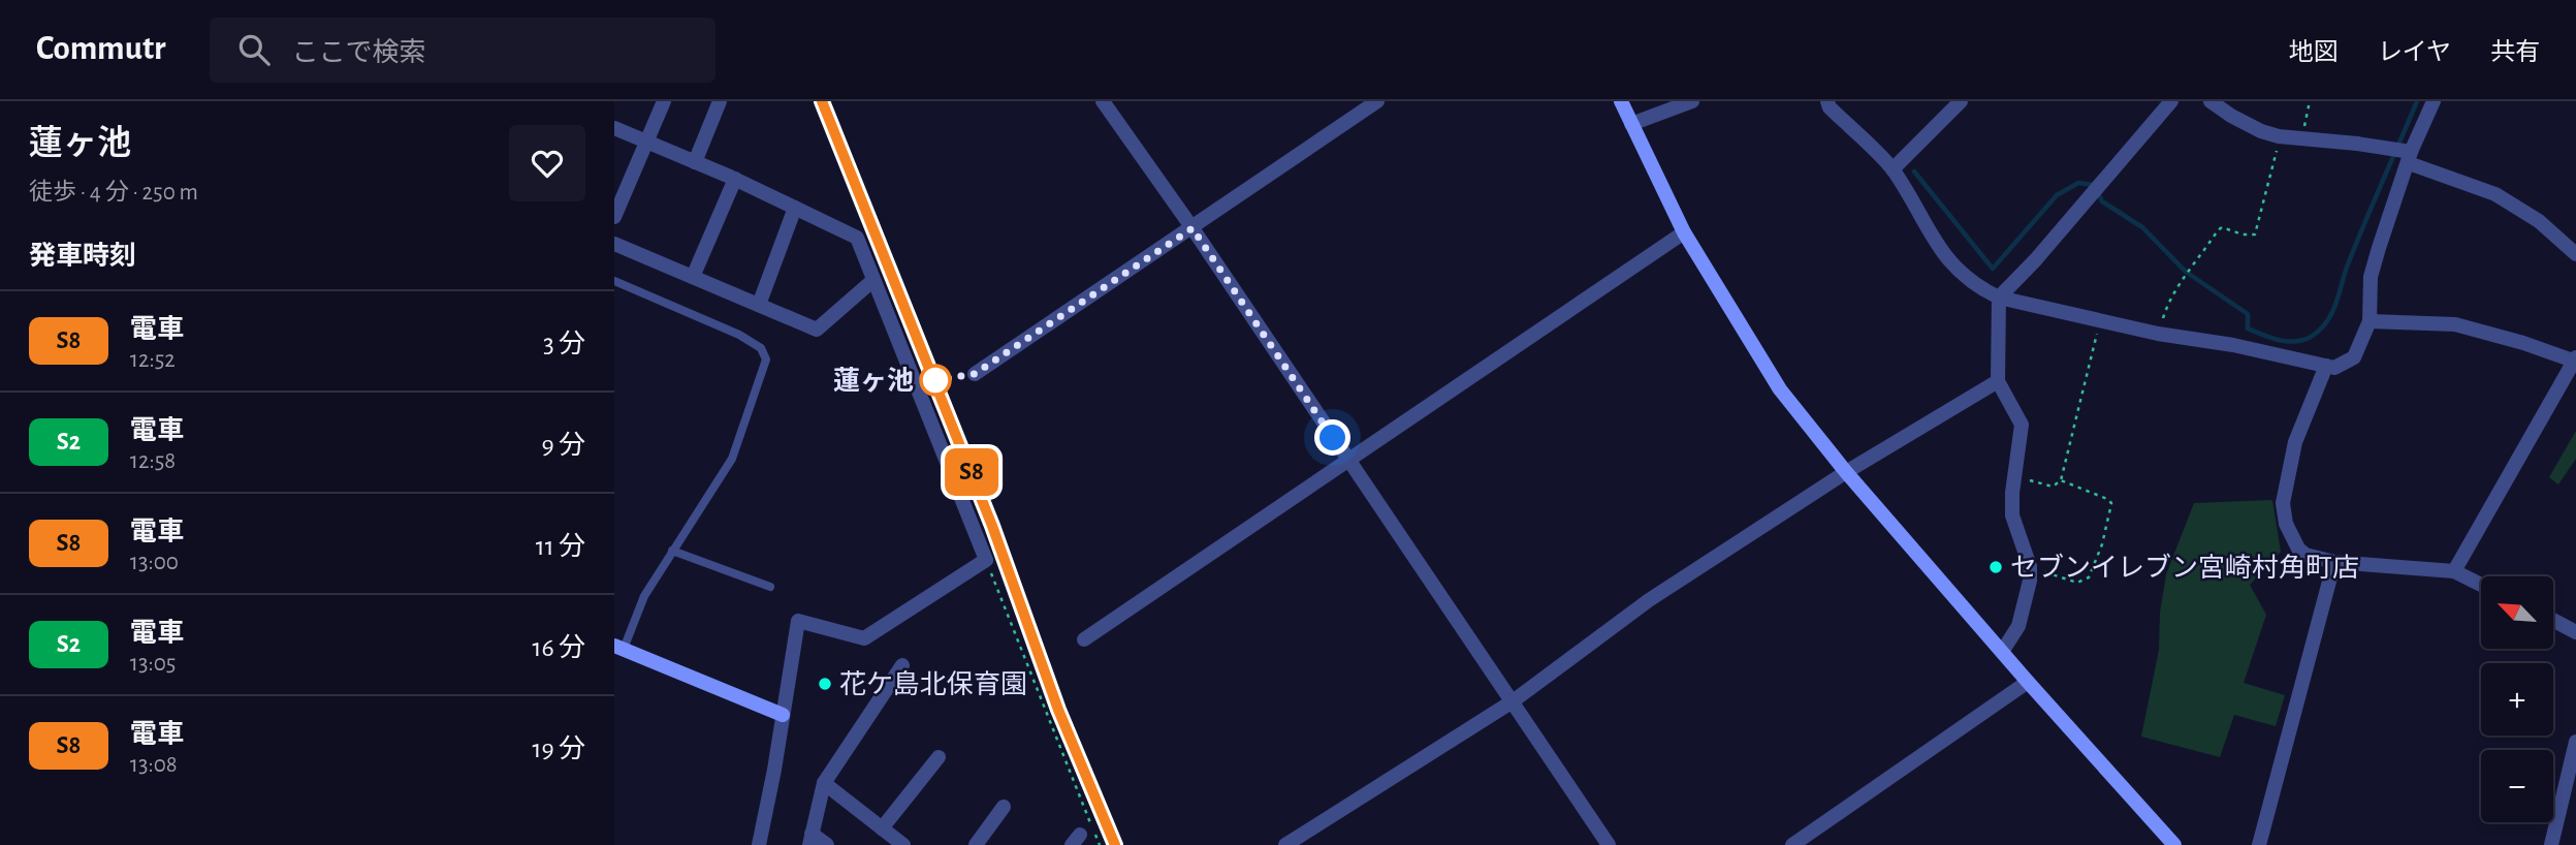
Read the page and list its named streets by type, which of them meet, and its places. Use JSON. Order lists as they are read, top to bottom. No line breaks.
{"places":["蓮ヶ池","セブンイレブン宮崎村角町店","花ケ島北保育園"],"north":"top left","page":{"header":"Commutr","search":"ここで検索","nav":["地図","レイヤ","共有"],"heading":[["蓮ヶ池","徒歩 · 4 分 · 250 m"],"発車時刻"],"on_map":"S8","list":[{"mark":"S8","name":"電車","note":"12:52","value":"3 分"},{"mark":"S2","name":"電車","note":"12:58","value":"9 分"},{"mark":"S8","name":"電車","note":"13:00","value":"11 分"},{"mark":"S2","name":"電車","note":"13:05","value":"16 分"},{"mark":"S8","name":"電車","note":"13:08","value":"19 分"}],"map_buttons":["+","−"]}}
